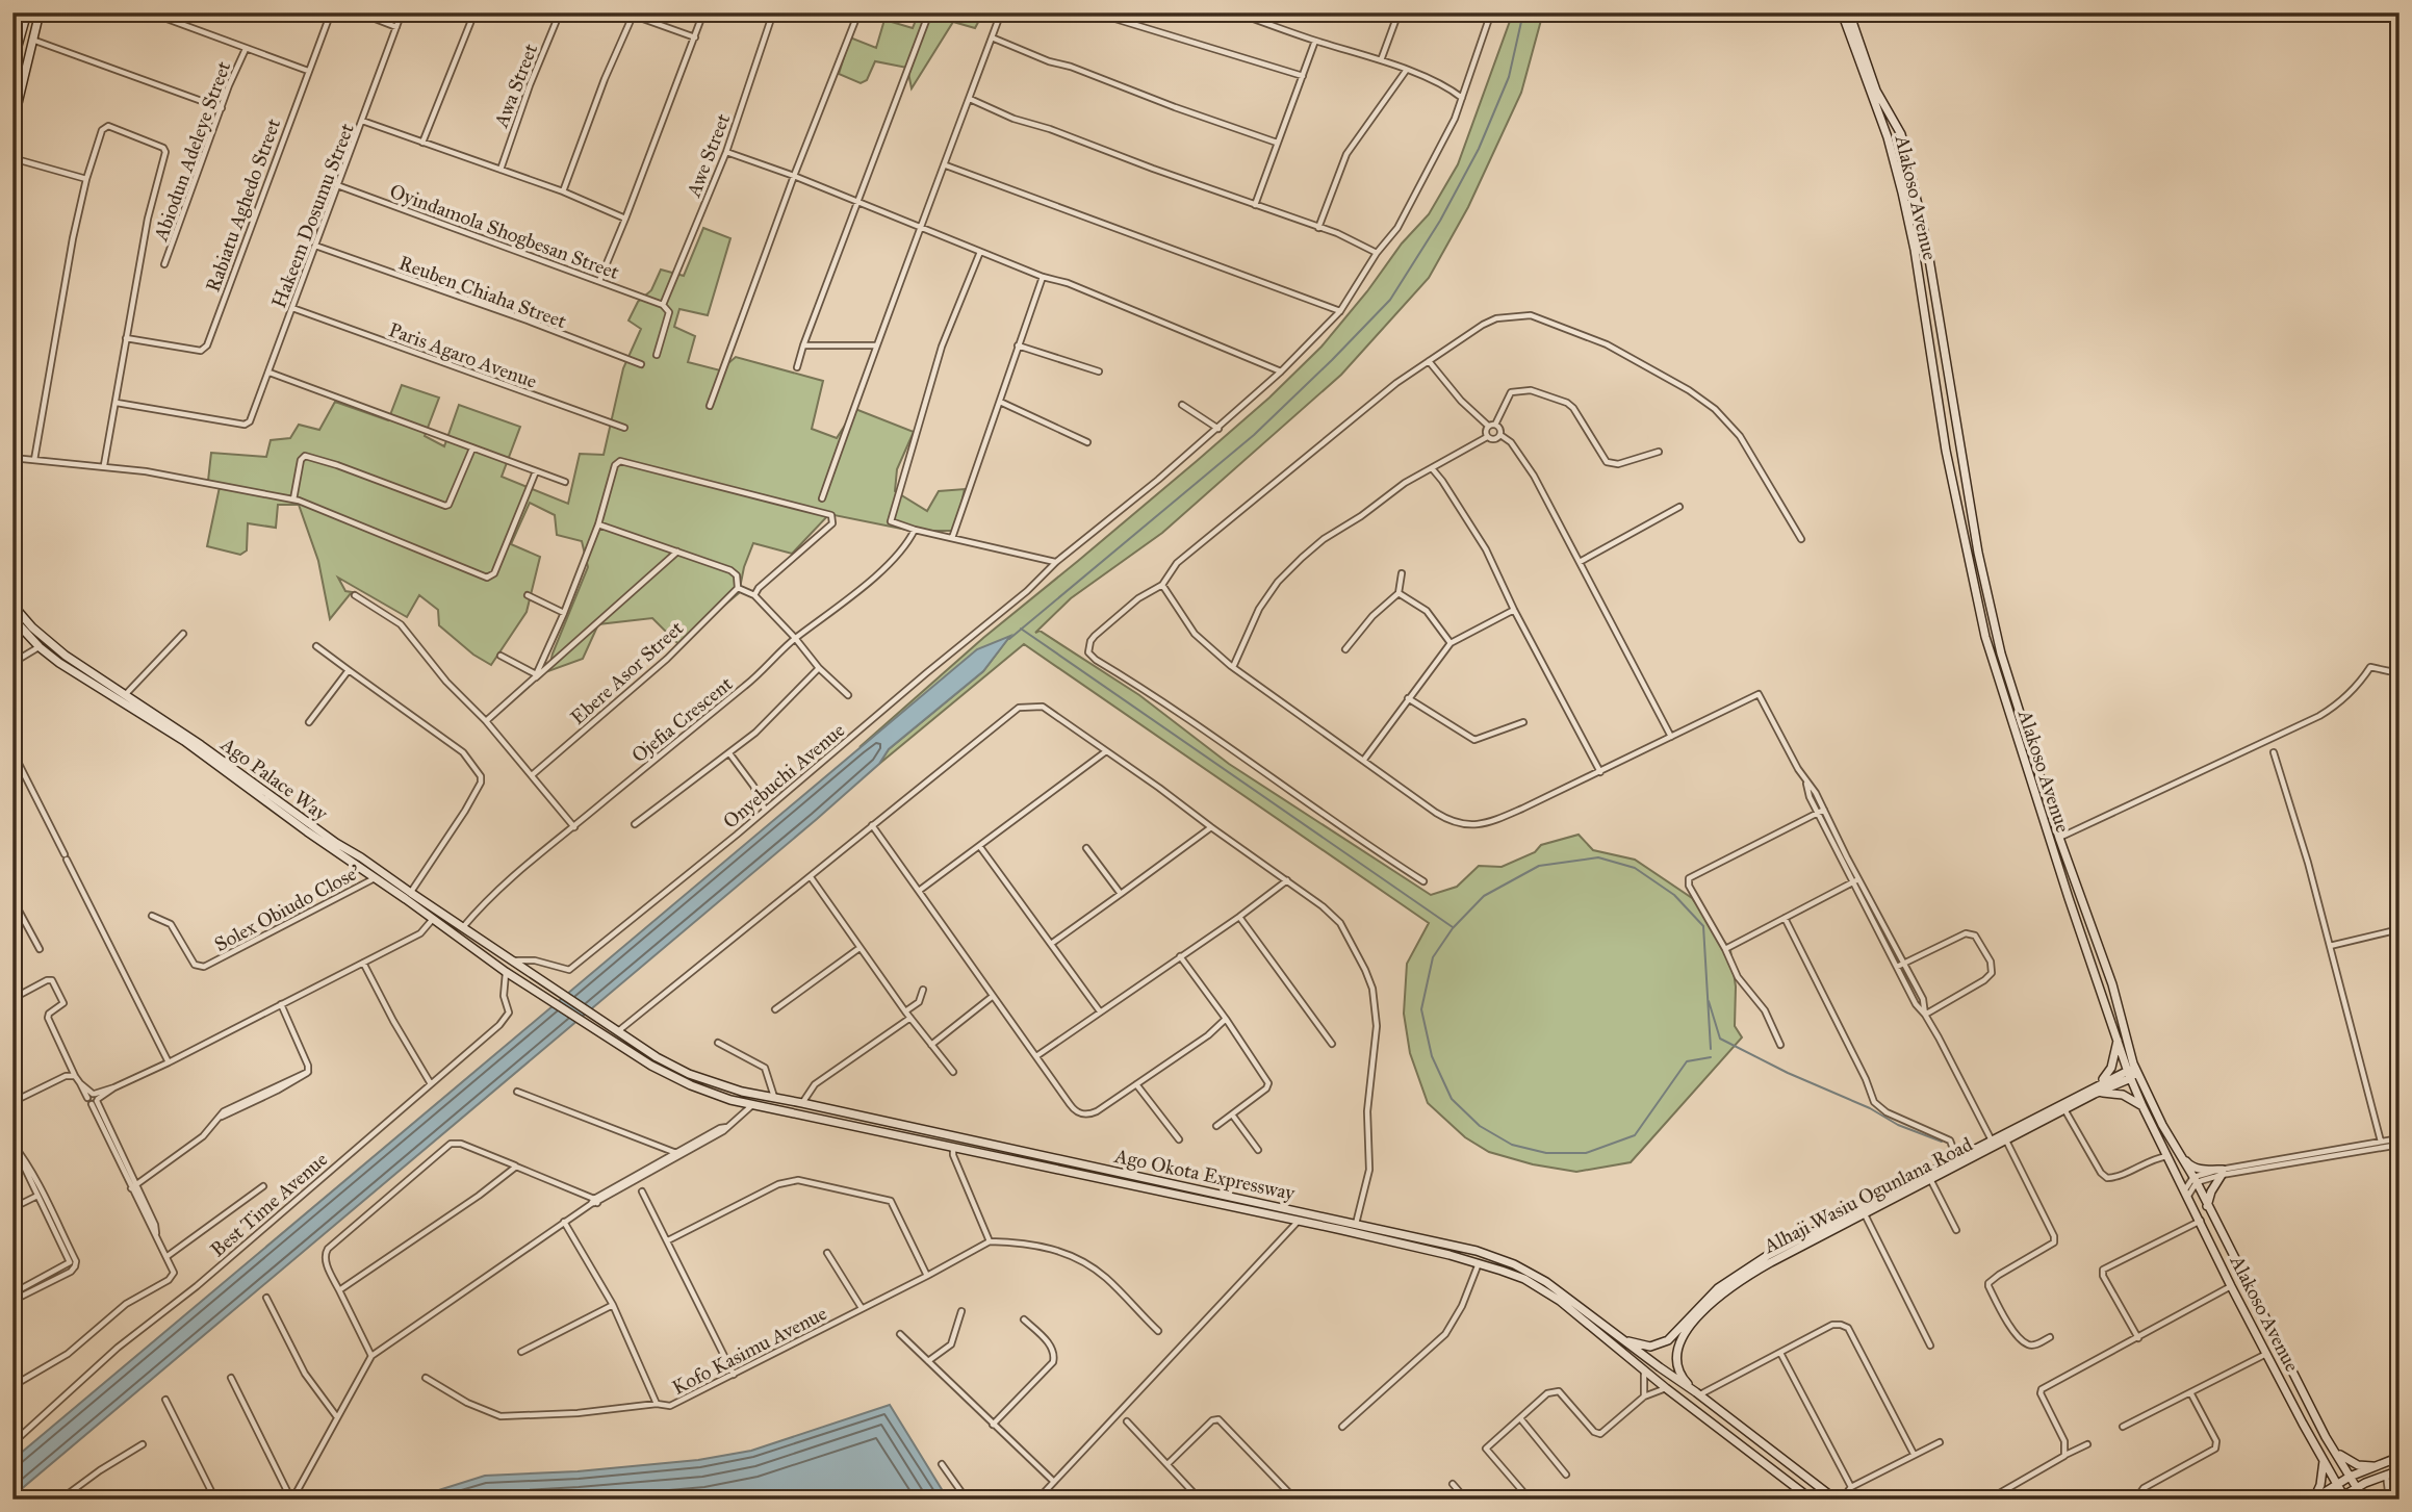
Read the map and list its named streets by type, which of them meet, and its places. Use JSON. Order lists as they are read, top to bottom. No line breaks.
{"streets":{"main road":["Alakoso Avenue","Ago Palace Way","Ago Okota Expressway","Alhaji Wasiu Ogunlana Road"],"street":["Awa Street","Abiodun Adeleye Street","Awe Street","Rabiatu Aghedo Street","Hakeem Dosumu Street","Oyindamola Shogbesan Street","Reuben Chiaha Street","Paris Agaro Avenue","Ebere Asor Street","Ojefia Crescent","Onyebuchi Avenue","Solex Obiudo Close'","Best Time Avenue","Kofo Kasimu Avenue"]},"crossings":[["Awe Street","Oyindamola Shogbesan Street"],["Alakoso Avenue","Alhaji Wasiu Ogunlana Road"],["Hakeem Dosumu Street","Oyindamola Shogbesan Street"],["Hakeem Dosumu Street","Reuben Chiaha Street"],["Hakeem Dosumu Street","Paris Agaro Avenue"],["Ojefia Crescent","Ago Palace Way"],["Onyebuchi Avenue","Ago Palace Way"],["Ago Palace Way","Solex Obiudo Close'"],["Ago Palace Way","Ago Okota Expressway"],["Ago Palace Way","Best Time Avenue"],["Ago Okota Expressway","Alhaji Wasiu Ogunlana Road"]]}
